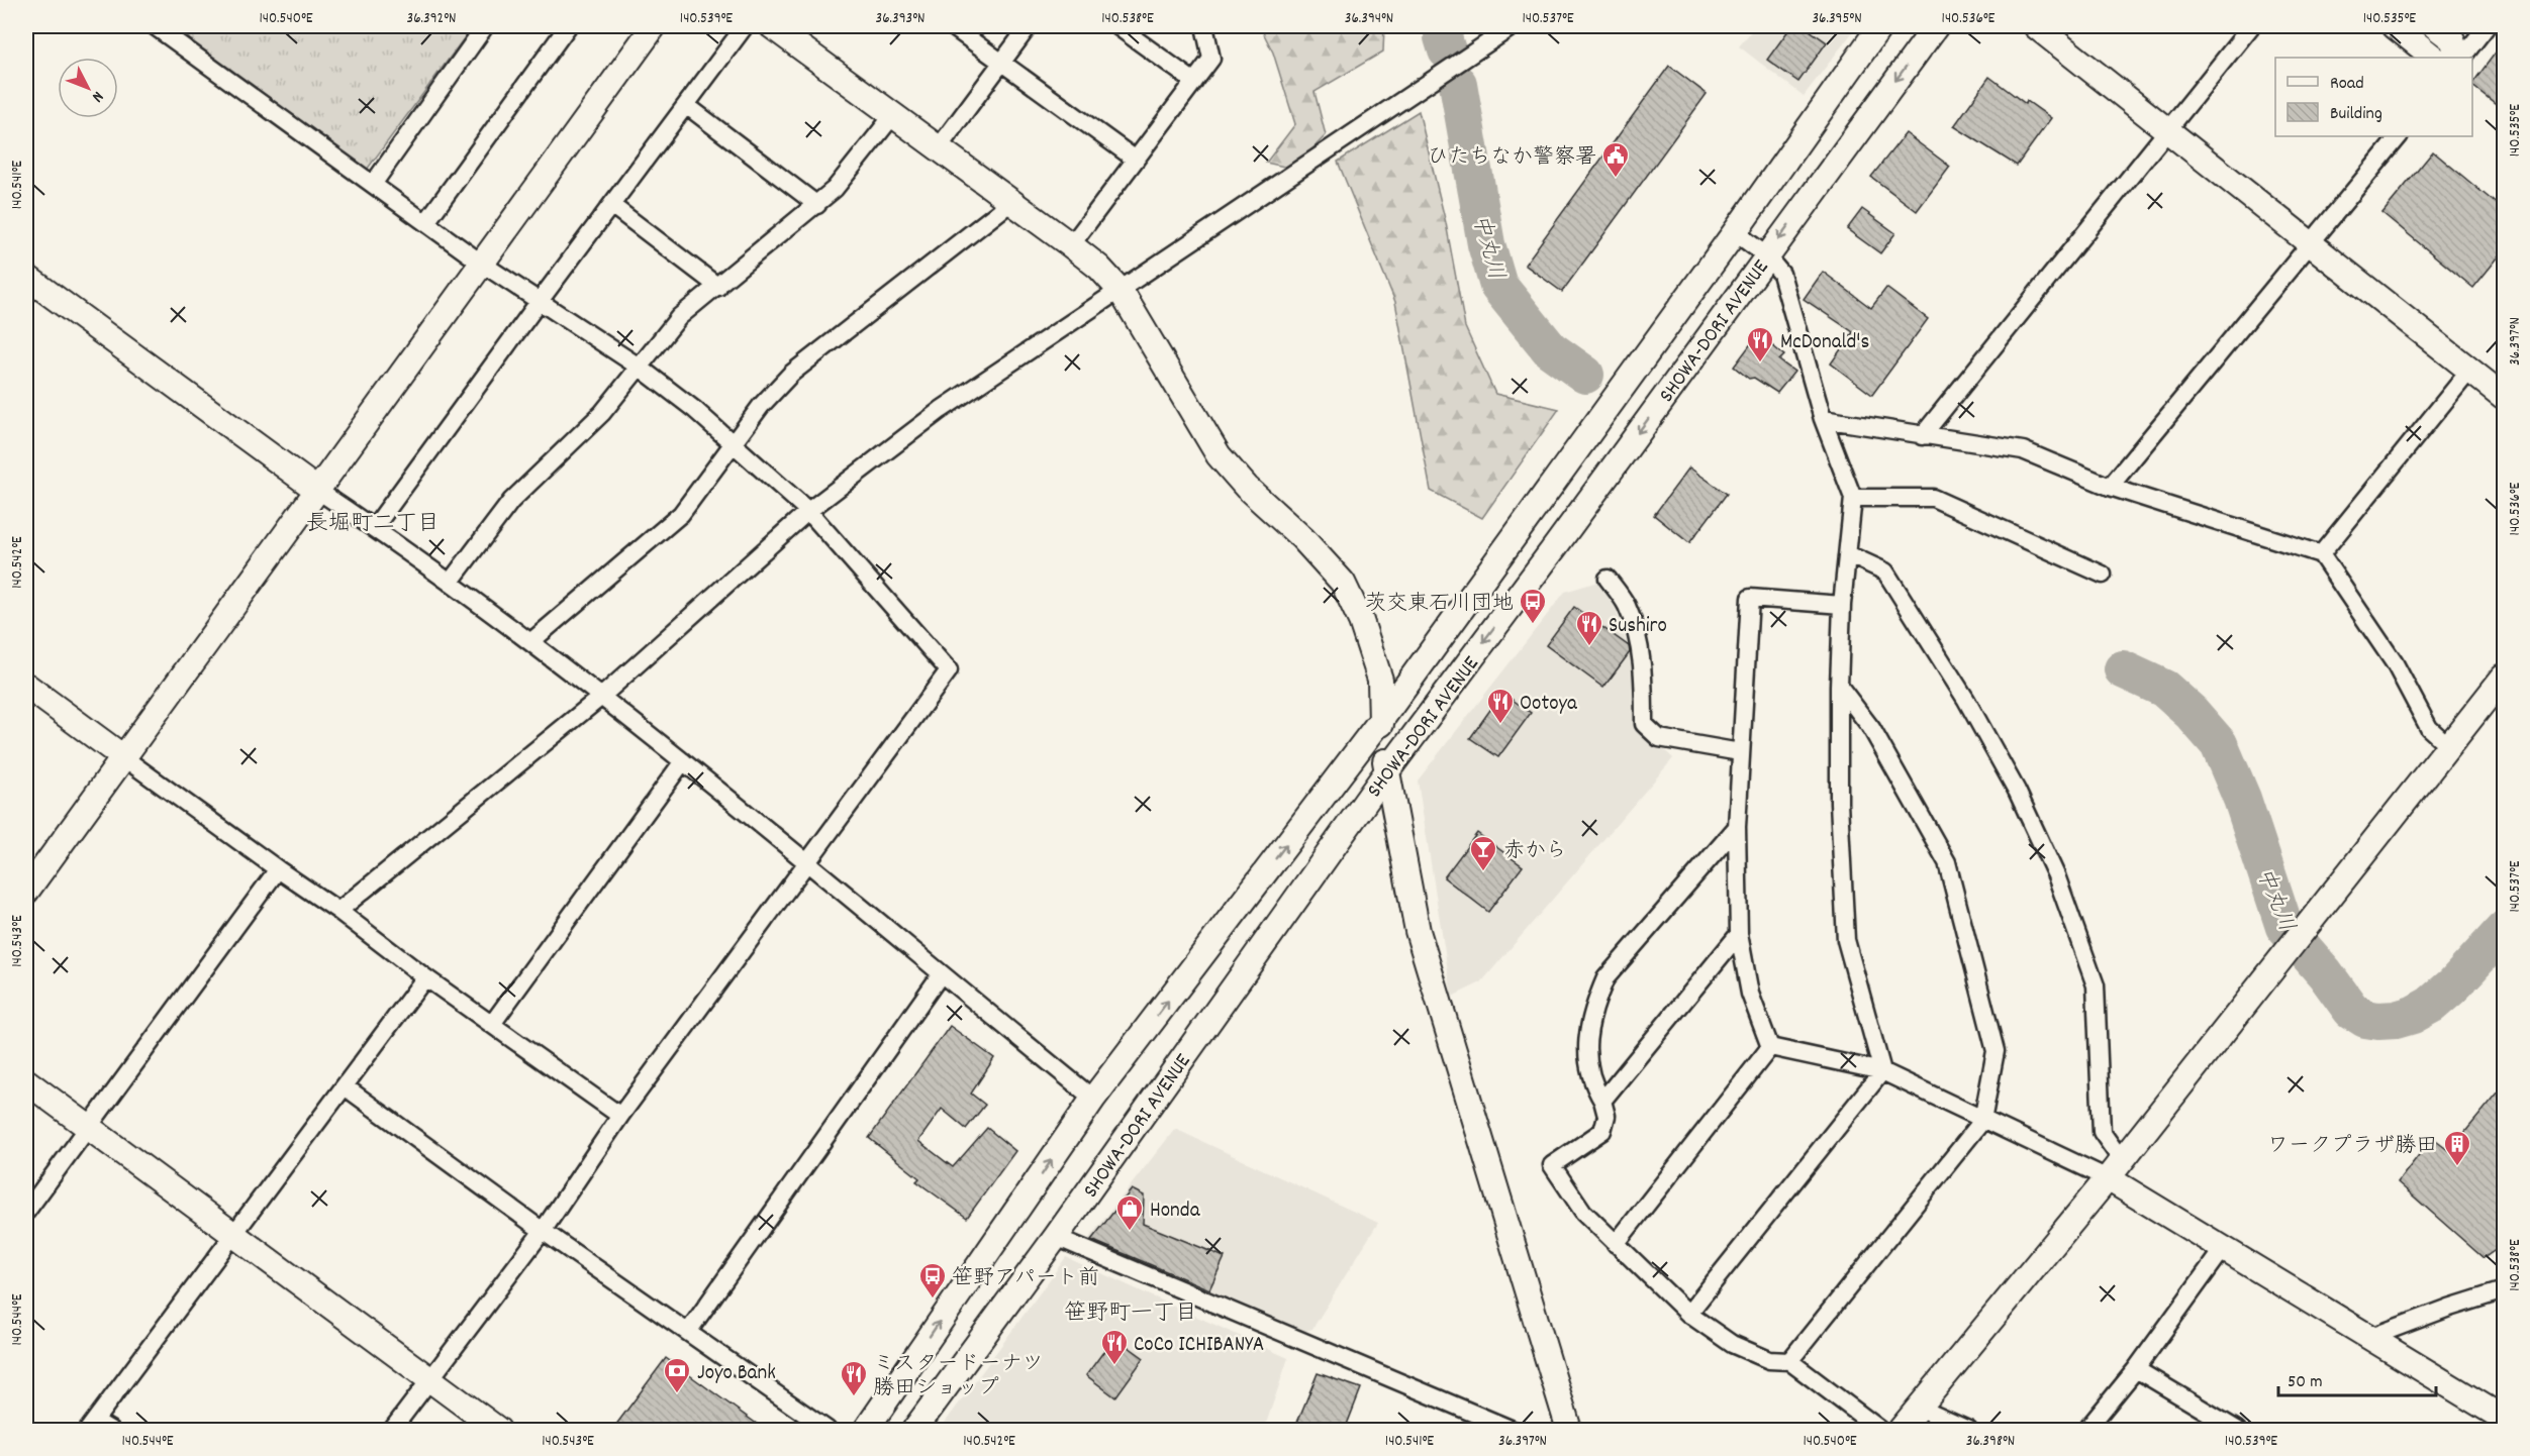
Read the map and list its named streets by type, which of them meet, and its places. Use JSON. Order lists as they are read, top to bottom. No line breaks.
{"streets":{"street":["SHOWA-DORI AVENUE"]},"districts":["長堀町二丁目","笹野町一丁目"],"water":["中丸川"],"places":{"public building":["ひたちなか警察署"],"restaurant":["McDonald's","Sushiro","Ootoya","CoCo ICHIBANYA","ミスタードーナツ 勝田ショップ"],"bus stop":["茨交東石川団地","笹野アパート前"],"bar":["赤から"],"building":["ワークプラザ勝田"],"shop":["Honda"],"bank":["Joyo Bank"]},"legend":["Road","Building"],"scale_bar":"50 m","north":"bottom right","coordinates":["140.540°E","36.392°N","140.539°E","36.393°N","140.538°E","36.394°N","140.537°E","36.395°N","140.536°E","140.535°E","140.541°E","36.397°N","140.542°E","140.543°E","140.544°E","36.398°N"]}
